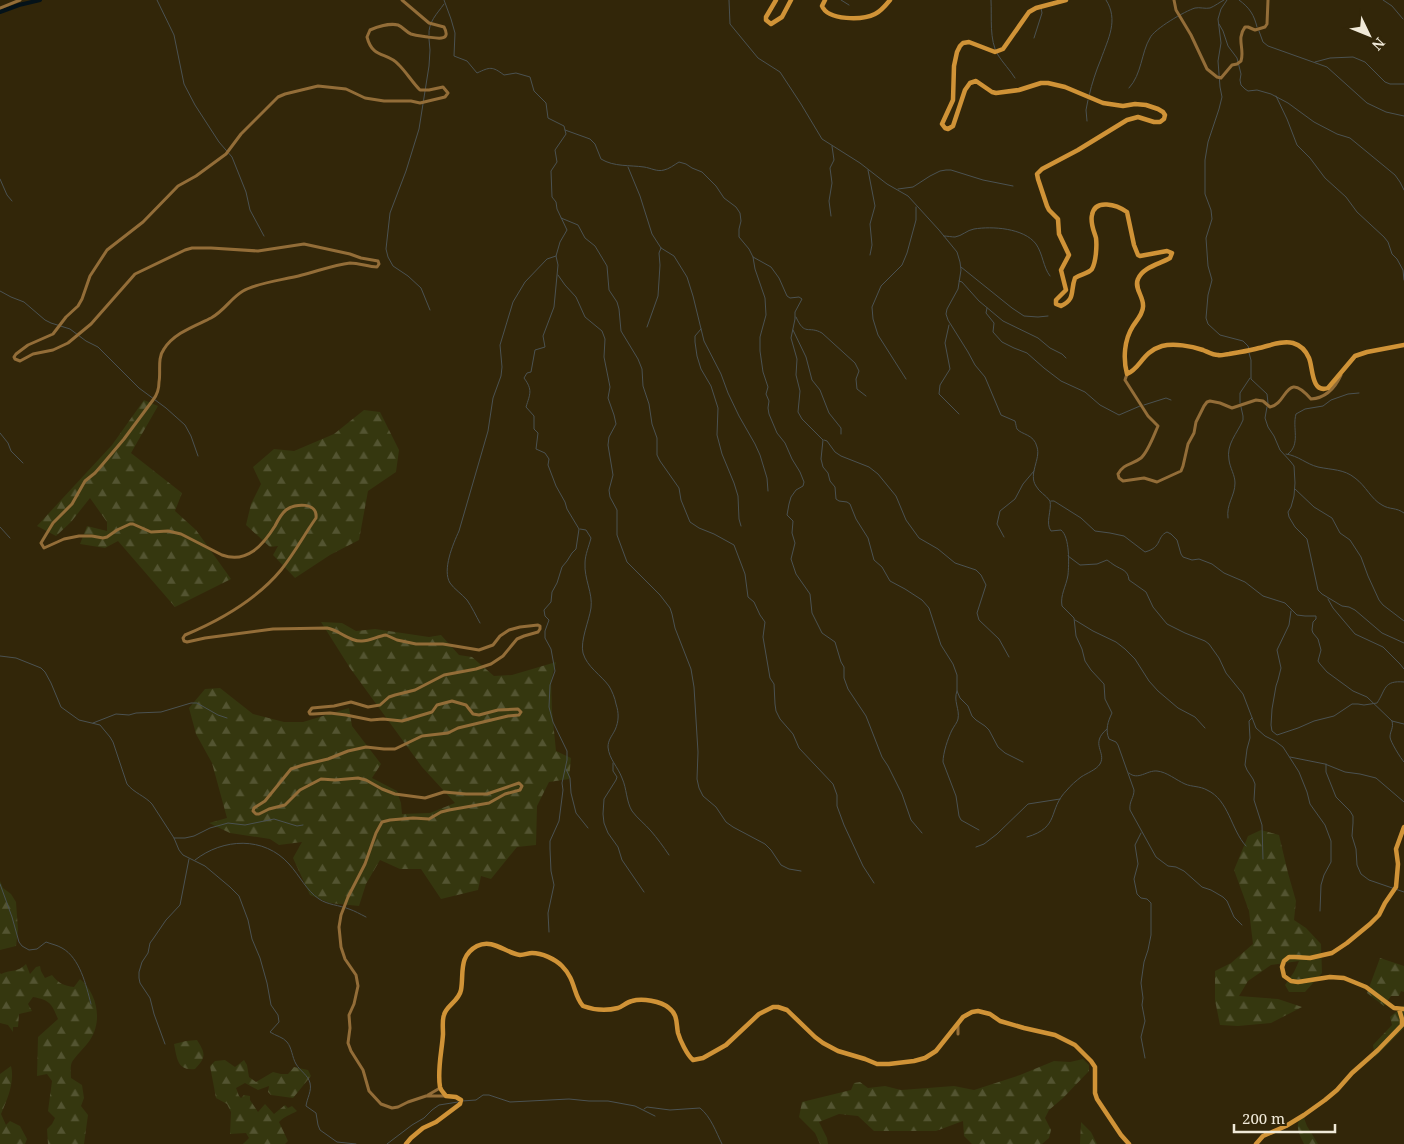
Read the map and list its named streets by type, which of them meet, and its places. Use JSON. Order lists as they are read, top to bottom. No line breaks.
{"scale_bar":"200 m","north":"bottom right"}
